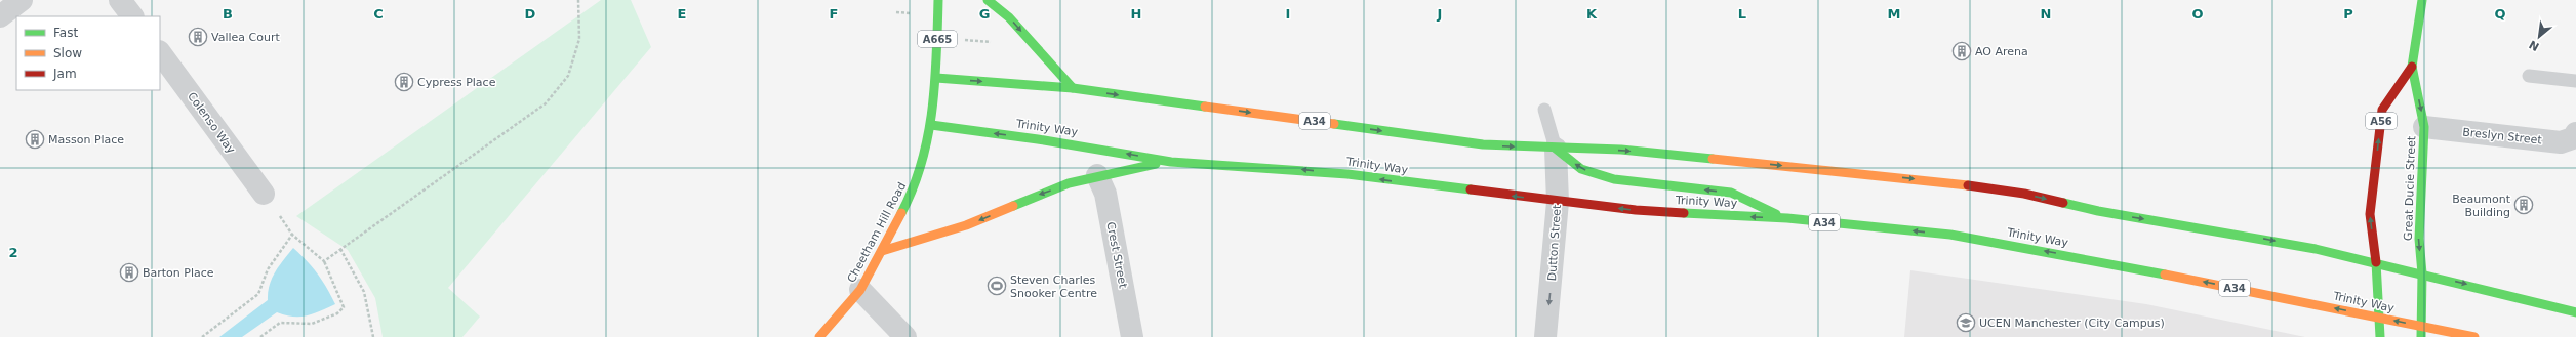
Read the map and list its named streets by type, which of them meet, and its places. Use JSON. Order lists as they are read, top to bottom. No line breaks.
{"streets":{"main road":["A665","A34","A56","Trinity Way","Great Ducie Street","Cheetham Hill Road"],"street":["Colenso Way","Breslyn Street","Dutton Street","Crest Street"]},"crossings":[["A34","Great Ducie Street"],["A34","Dutton Street"],["Trinity Way","Great Ducie Street"],["Trinity Way","Cheetham Hill Road"],["Trinity Way","Dutton Street"],["Breslyn Street","Great Ducie Street"]],"one_way":["Dutton Street"],"places":{"building":["Vallea Court","AO Arena","Cypress Place","Masson Place","Beaumont Building","Barton Place"],"sports":["Steven Charles Snooker Centre"],"school or university":["UCEN Manchester (City Campus)"]},"legend":["Fast","Slow","Jam"],"north":"bottom left","grid":{"columns":["B","C","D","E","F","G","H","I","J","K","L","M","N","O","P","Q"],"rows":["2"]}}
